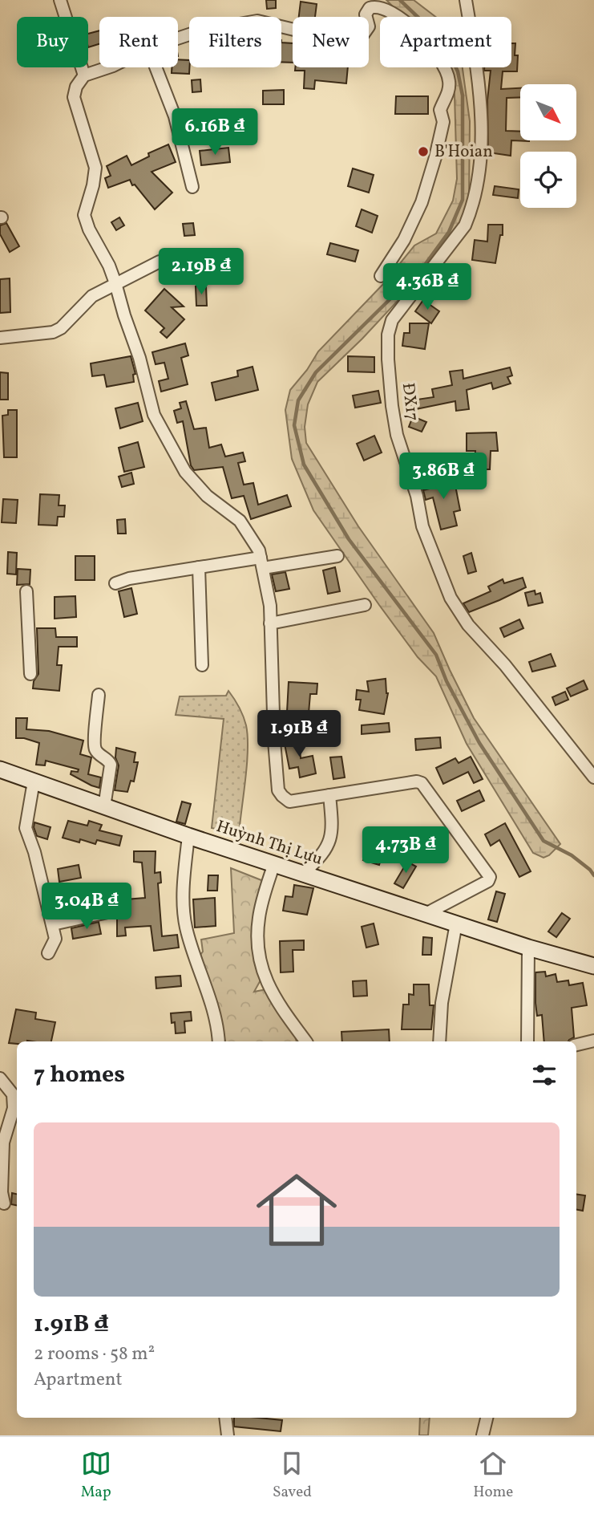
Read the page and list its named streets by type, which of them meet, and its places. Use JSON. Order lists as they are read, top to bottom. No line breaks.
{"streets":{"street":["ĐX17","Huỳnh Thị Lựu"]},"places":["B'Hoian"],"north":"bottom right","page":{"chip":["Buy","Rent","Filters","New","Apartment"],"price":["6.16B ₫","2.19B ₫","4.36B ₫","3.86B ₫","1.91B ₫","4.73B ₫","3.04B ₫"],"heading":"7 homes","list":[{"name":"1.91B ₫","note":"2 rooms · 58 m² · Apartment"}],"tabs":["Map","Saved","Home"]}}
